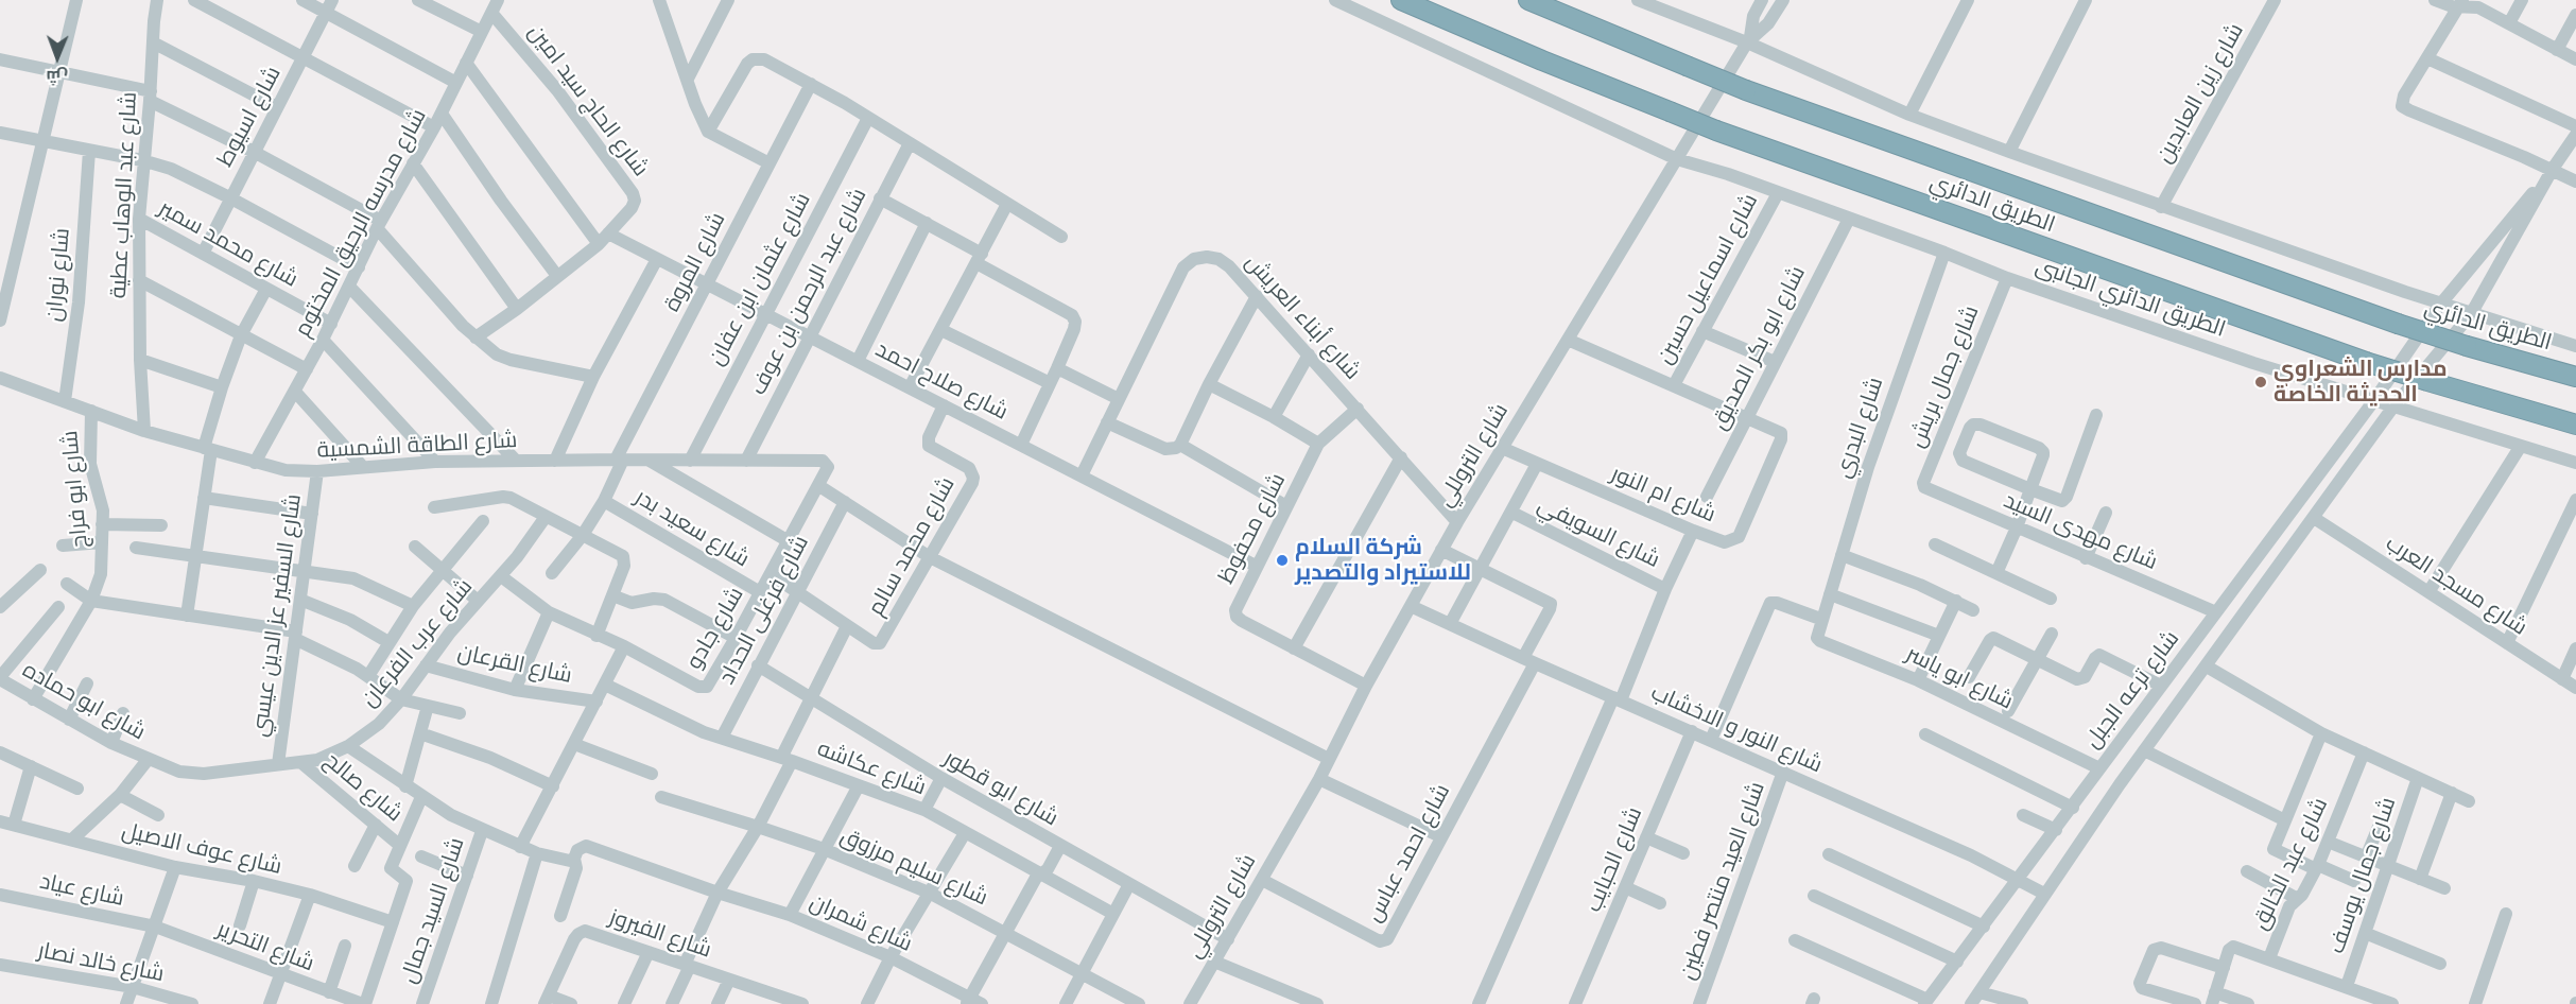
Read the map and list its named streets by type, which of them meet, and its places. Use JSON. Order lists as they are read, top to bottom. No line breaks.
{"streets":{"highway":["الطريق الدائري"],"street":["شارع زين العابدين","شارع الحاج سيد امين","شارع اسيوط","شارع عبد الوهاب عطية","شارع مدرسه الرحيق المختوم","شارع محمد سمير","شارع المروة","شارع نوران","شارع عثمان ابن عفان","شارع اسماعيل حسين","شارع عبد الرحمن بن عوف","الطريق الدائري الجانبى","شارع أبناء العريش","شارع ابو بكر الصديق","شارع جمال بريش","شارع صلاح احمد","شارع البدري","شارع الطاقة الشمسية","شارع التروللي","شارع ابو فراج","شارع ام النور","شارع سعيد بدر","شارع محفوظ","شارع مهدى السيد","شارع السويفي","شارع محمد سالم","شارع مسجد العرب","شارع فرغلى الحداد","شارع السفير عز الدين عيسي","شارع جادو","شارع عرب الفرعان","شارع القرعان","شارع ابو ياسر","شارع ترعه الجبل","شارع ابو حماده","شارع النور و الاخشاب","شارع عكاشه","شارع صالح","شارع ابو قطور","شارع عوف الاصيل","شارع احمد عباس","شارع الحبايب","شارع عبد الخالق","شارع سليم مرزوق","شارع جمال يوسف","شارع العيد منتصر فطين","شارع عياد","شارع السيد جمال","شارع شمران","شارع الفيروز","شارع التحرير","شارع خالد نصار"]},"crossings":[["شارع الحاج سيد امين","شارع مدرسه الرحيق المختوم"],["شارع الحاج سيد امين","شارع صلاح احمد"],["شارع اسيوط","شارع محمد سمير"],["شارع عبد الوهاب عطية","شارع محمد سمير"],["شارع عبد الوهاب عطية","شارع الطاقة الشمسية"],["شارع مدرسه الرحيق المختوم","شارع محمد سمير"],["شارع مدرسه الرحيق المختوم","شارع الطاقة الشمسية"],["شارع المروة","شارع صلاح احمد"],["شارع المروة","شارع الطاقة الشمسية"],["شارع المروة","شارع سعيد بدر"],["شارع نوران","شارع الطاقة الشمسية"],["شارع عثمان ابن عفان","شارع صلاح احمد"],["شارع عثمان ابن عفان","شارع الطاقة الشمسية"],["شارع اسماعيل حسين","الطريق الدائري الجانبى"],["شارع عبد الرحمن بن عوف","شارع صلاح احمد"],["شارع عبد الرحمن بن عوف","شارع الطاقة الشمسية"],["الطريق الدائري الجانبى","شارع ابو بكر الصديق"],["الطريق الدائري الجانبى","شارع جمال بريش"],["الطريق الدائري الجانبى","شارع البدري"],["الطريق الدائري الجانبى","شارع التروللي"],["الطريق الدائري الجانبى","شارع ترعه الجبل"],["شارع أبناء العريش","شارع صلاح احمد"],["شارع أبناء العريش","شارع التروللي"],["شارع أبناء العريش","شارع محفوظ"],["شارع ابو بكر الصديق","شارع ام النور"],["شارع جمال بريش","شارع مهدى السيد"],["شارع صلاح احمد","شارع محفوظ"],["شارع صلاح احمد","شارع محمد سالم"],["شارع البدري","شارع ابو ياسر"],["شارع الطاقة الشمسية","شارع ابو فراج"],["شارع الطاقة الشمسية","شارع السفير عز الدين عيسي"],["شارع الطاقة الشمسية","شارع جادو"],["شارع التروللي","شارع ام النور"],["شارع التروللي","شارع محفوظ"],["شارع التروللي","شارع النور و الاخشاب"],["شارع التروللي","شارع ابو قطور"],["شارع التروللي","شارع احمد عباس"],["شارع ابو فراج","شارع ابو حماده"],["شارع سعيد بدر","شارع جادو"],["شارع مهدى السيد","شارع ترعه الجبل"],["شارع محمد سالم","شارع فرغلى الحداد"],["شارع محمد سالم","شارع جادو"],["شارع مسجد العرب","شارع ترعه الجبل"],["شارع فرغلى الحداد","شارع عكاشه"],["شارع فرغلى الحداد","شارع ابو قطور"],["شارع السفير عز الدين عيسي","شارع عرب الفرعان"],["شارع جادو","شارع عرب الفرعان"],["شارع عرب الفرعان","شارع القرعان"],["شارع عرب الفرعان","شارع ابو حماده"],["شارع عرب الفرعان","شارع صالح"],["شارع ابو ياسر","شارع ترعه الجبل"],["شارع ترعه الجبل","شارع النور و الاخشاب"],["شارع النور و الاخشاب","شارع احمد عباس"],["شارع النور و الاخشاب","شارع الحبايب"],["شارع النور و الاخشاب","شارع العيد منتصر فطين"],["شارع عياد","شارع التحرير"]],"places":["مدارس الشعراوي الحديثة الخاصة","شركة السلام للاستيراد والتصدير"],"north":"bottom"}
